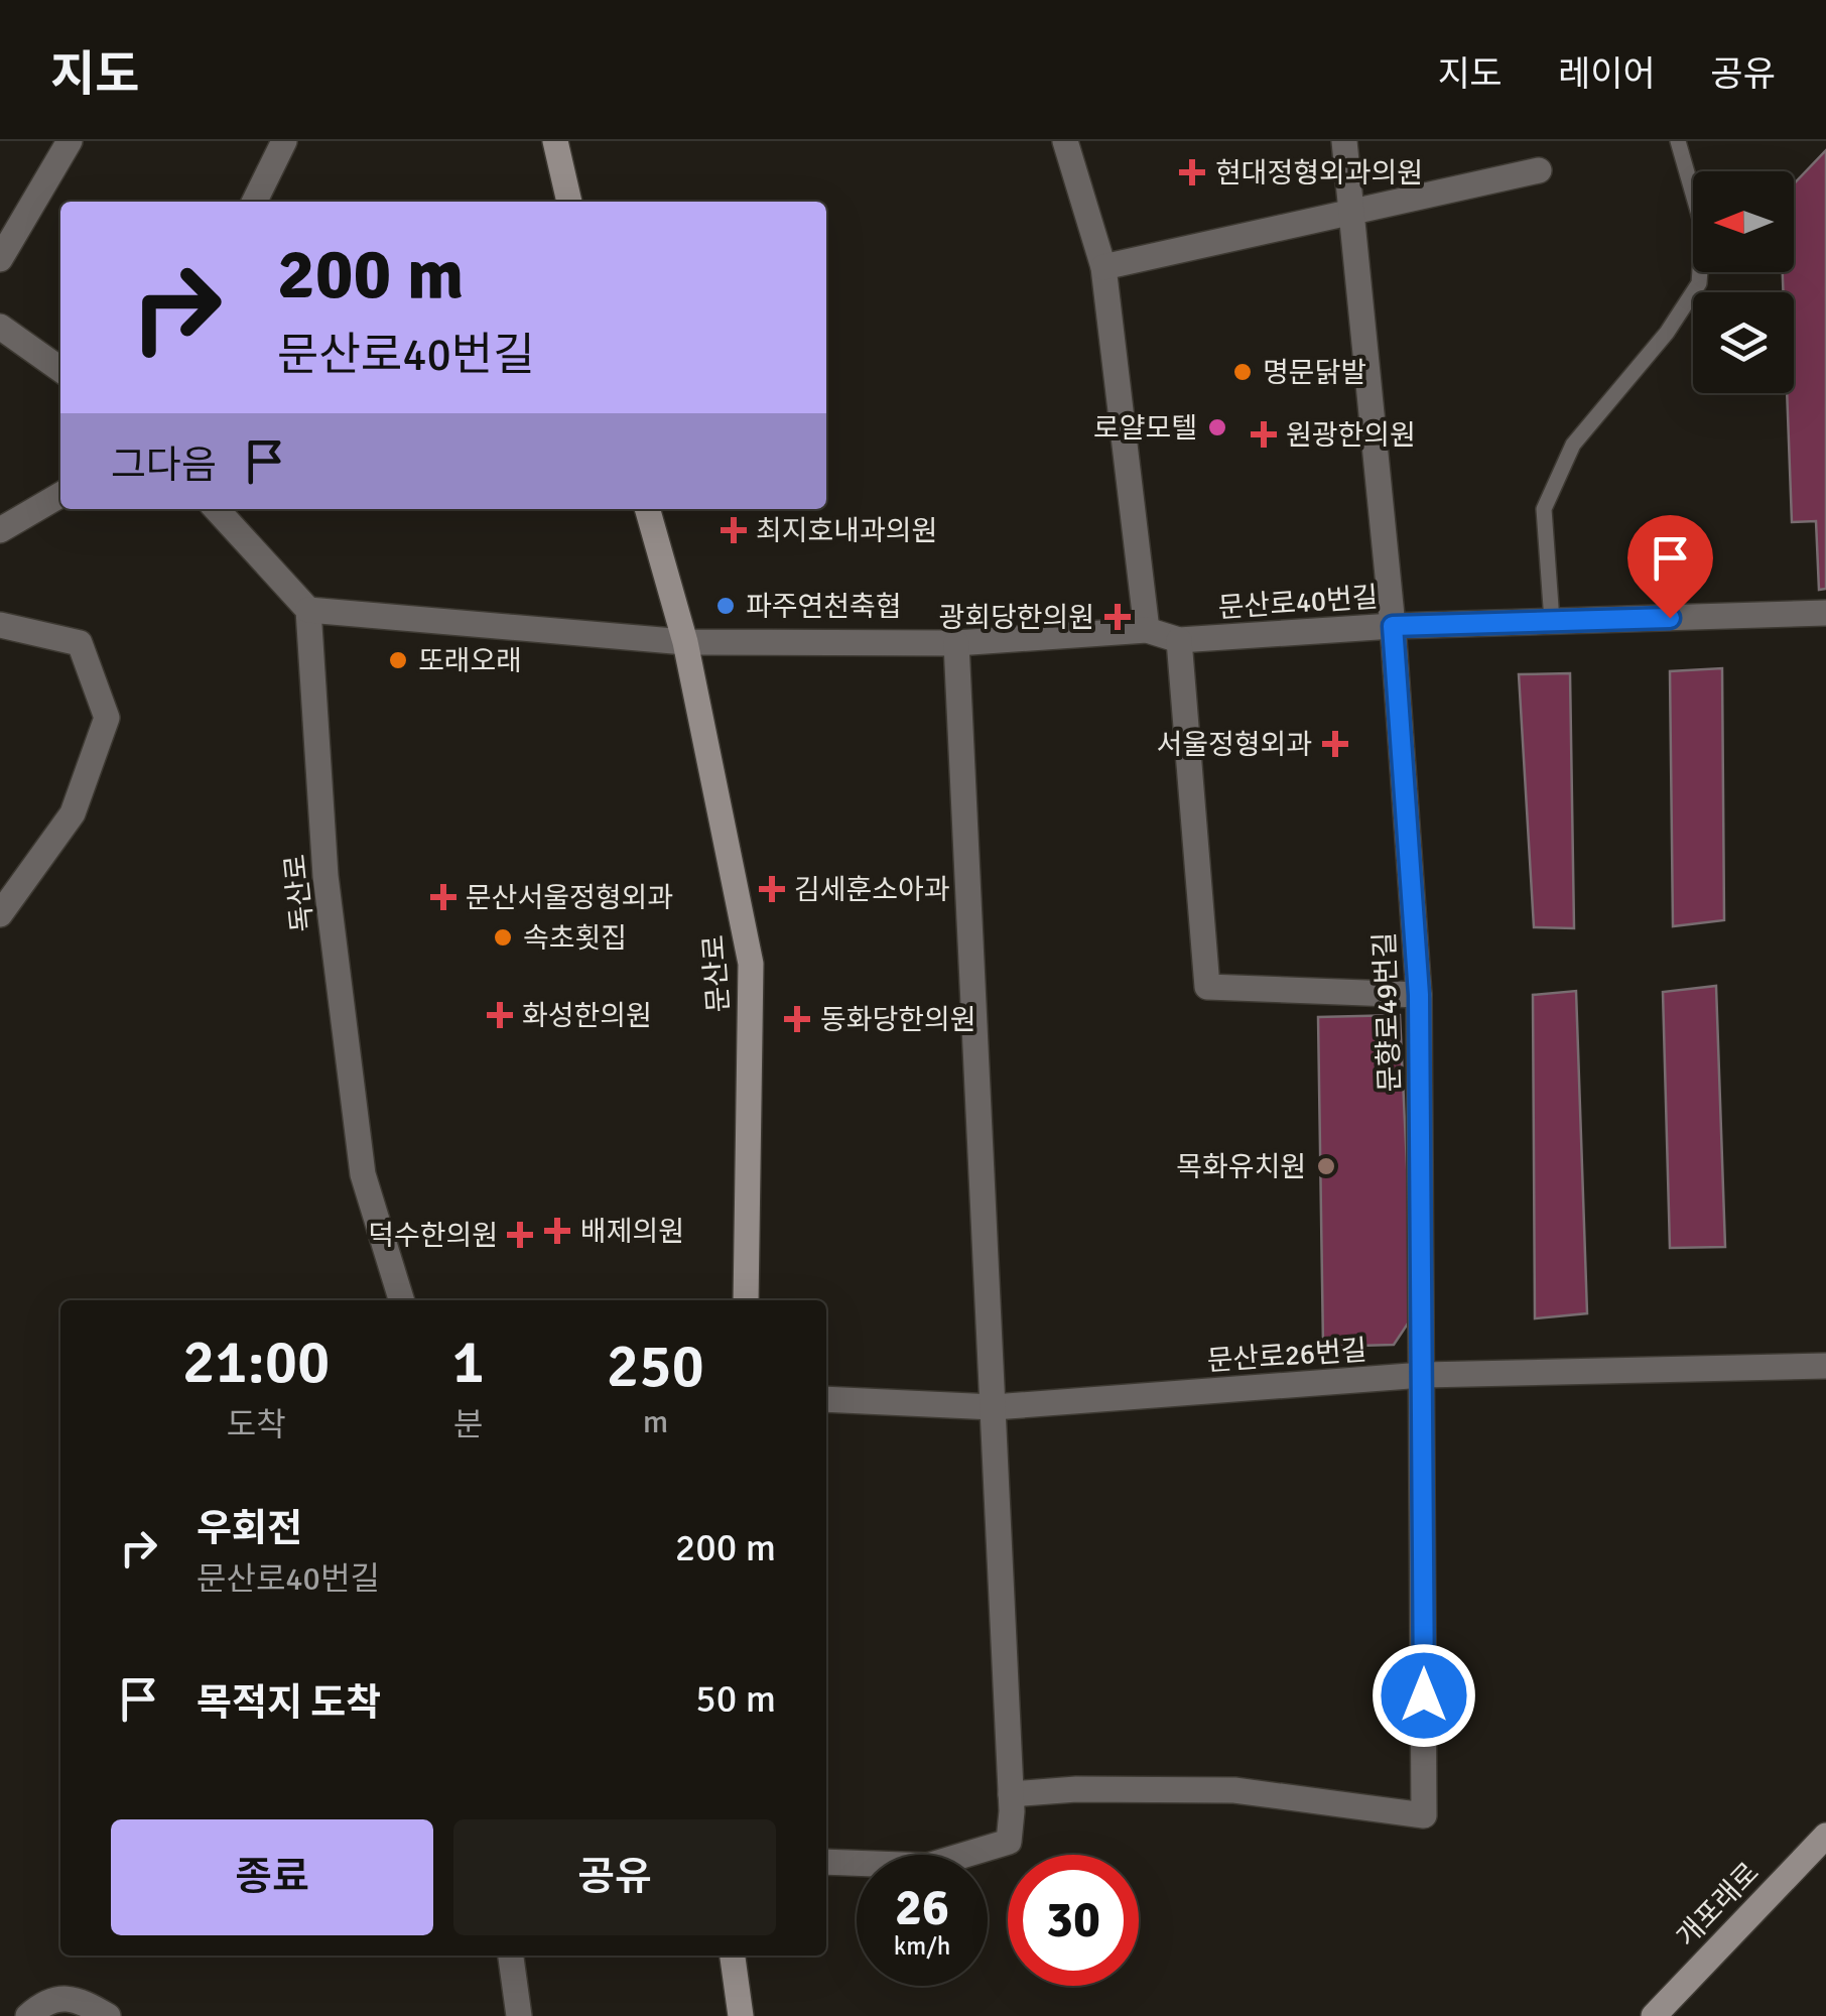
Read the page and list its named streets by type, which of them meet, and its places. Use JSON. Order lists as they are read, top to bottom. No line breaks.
{"streets":{"main road":["문산로","개포래로"],"street":["문산로40번길","독산로","문향로49번길","문산로26번길"]},"crossings":[["문산로40번길","문산로"],["문산로40번길","문향로49번길"],["문향로49번길","문산로26번길"]],"places":{"health":["현대정형외과의원","원광한의원","최지호내과의원","광회당한의원","서울정형외과","김세훈소아과","문산서울정형외과","화성한의원","동화당한의원","배제의원","덕수한의원"],"other":["명문닭발","로얄모텔","파주연천축협","또래오래","속초횟집","목화유치원"]},"north":"left","page":{"header":"지도","nav":["지도","레이어","공유"],"turn":["200 m","문산로40번길"],"then":"그다음","eta":["21:00","도착","1","분","250","m"],"list":[{"name":"우회전","note":"문산로40번길","value":"200 m"},{"name":"목적지 도착","value":"50 m"}],"buttons":["종료","공유"],"speed":"26 km/h","limit":"30"}}
